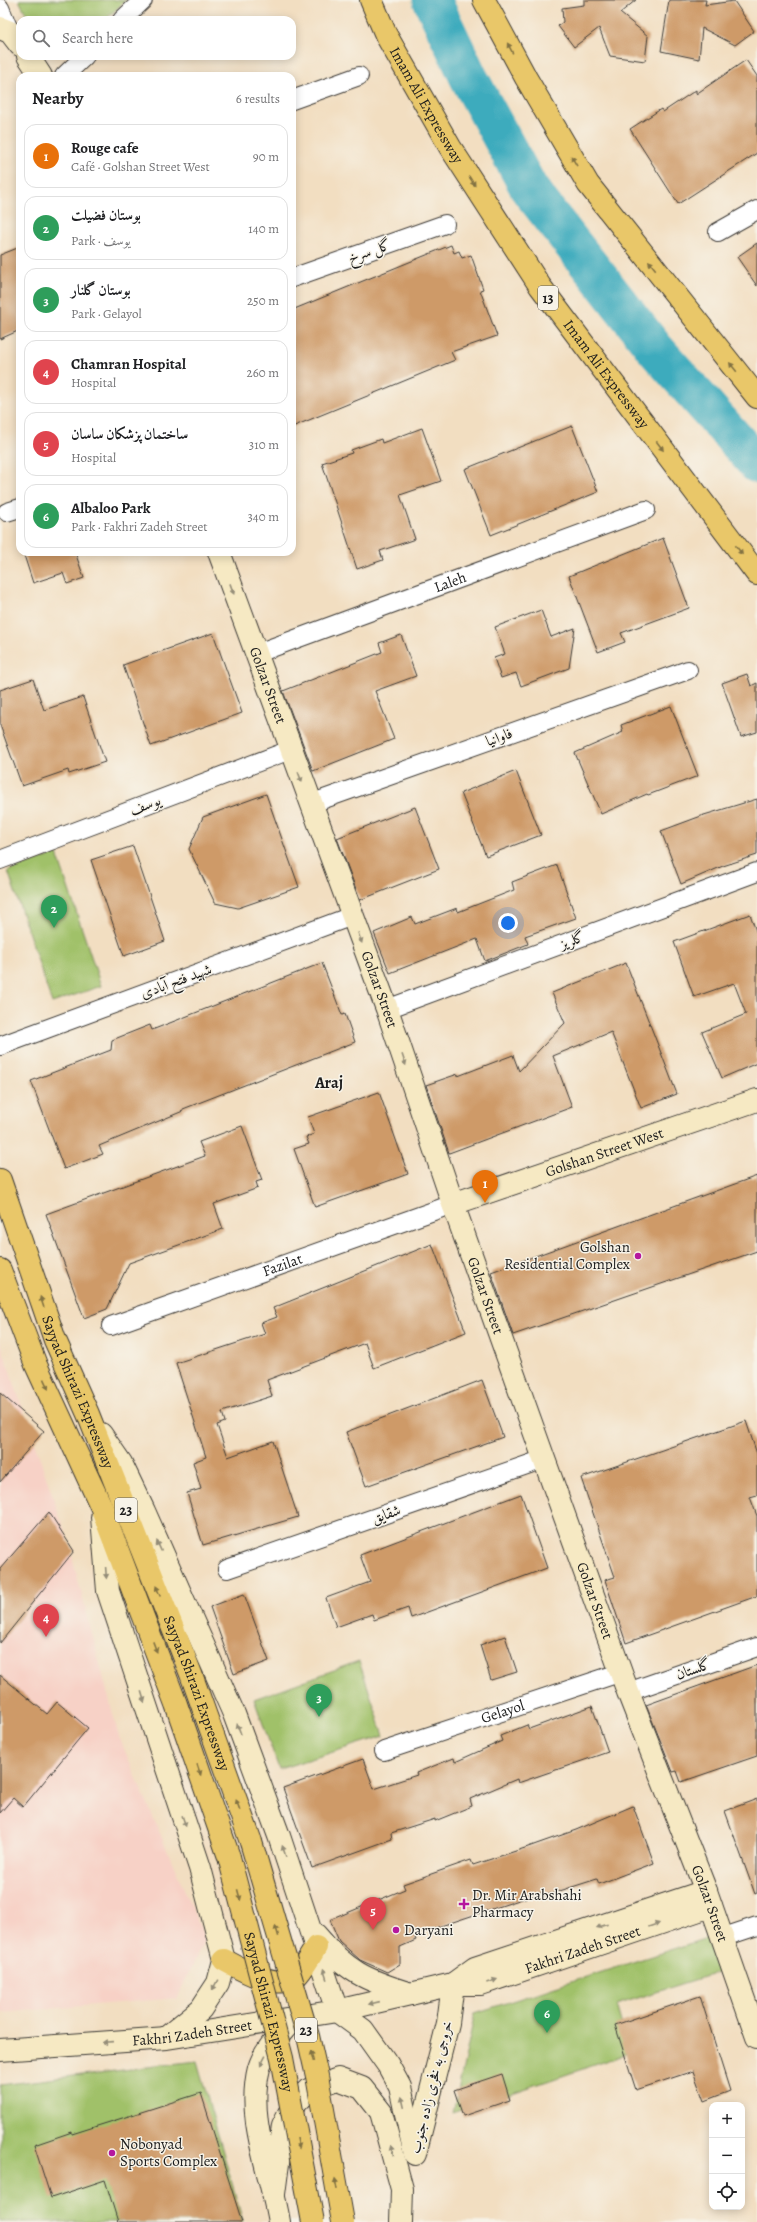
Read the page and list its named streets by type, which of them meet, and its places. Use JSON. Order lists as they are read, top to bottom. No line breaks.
{"streets":{"highway":["Imam Ali Expressway","13","Sayyad Shirazi Expressway","23"],"main road":["Golzar Street","Golshan Street West","Fakhri Zadeh Street","خروجی به فخری زاده جنوب"],"street":["گل سرخ","Laleh","فاوانیا","یوسف","گلریز","شهید فتح آبادی","Fazilat","شقایق","گلستان","Gelayol"]},"crossings":[["Laleh","Golzar Street"],["Golzar Street","فاوانیا"],["Golzar Street","یوسف"],["Golzar Street","گلریز"],["Golzar Street","شهید فتح آبادی"],["Golzar Street","Golshan Street West"],["Golzar Street","Fazilat"],["Golzar Street","شقایق"],["Golzar Street","گلستان"],["Golzar Street","Gelayol"],["Golzar Street","Fakhri Zadeh Street"],["Golshan Street West","Fazilat"],["گلستان","Gelayol"],["Fakhri Zadeh Street","خروجی به فخری زاده جنوب"]],"districts":["Araj"],"places":{"other":["Golshan Residential Complex","Daryani","Nobonyad Sports Complex"],"health":["Dr. Mir Arabshahi Pharmacy"]},"page":{"search":"Search here","heading":["Nearby","6 results"],"list":[{"mark":"1","name":"Rouge cafe","note":"Café · Golshan Street West","value":"90 m"},{"mark":"2","name":"بوستان فضیلت","note":"Park · یوسف","value":"140 m"},{"mark":"3","name":"بوستان گلنار","note":"Park · Gelayol","value":"250 m"},{"mark":"4","name":"Chamran Hospital","note":"Hospital","value":"260 m"},{"mark":"5","name":"ساختمان پزشکان ساسان","note":"Hospital","value":"310 m"},{"mark":"6","name":"Albaloo Park","note":"Park · Fakhri Zadeh Street","value":"340 m"}],"pins":["2","1","4","3","5","6"],"map_buttons":["+","−"]}}
